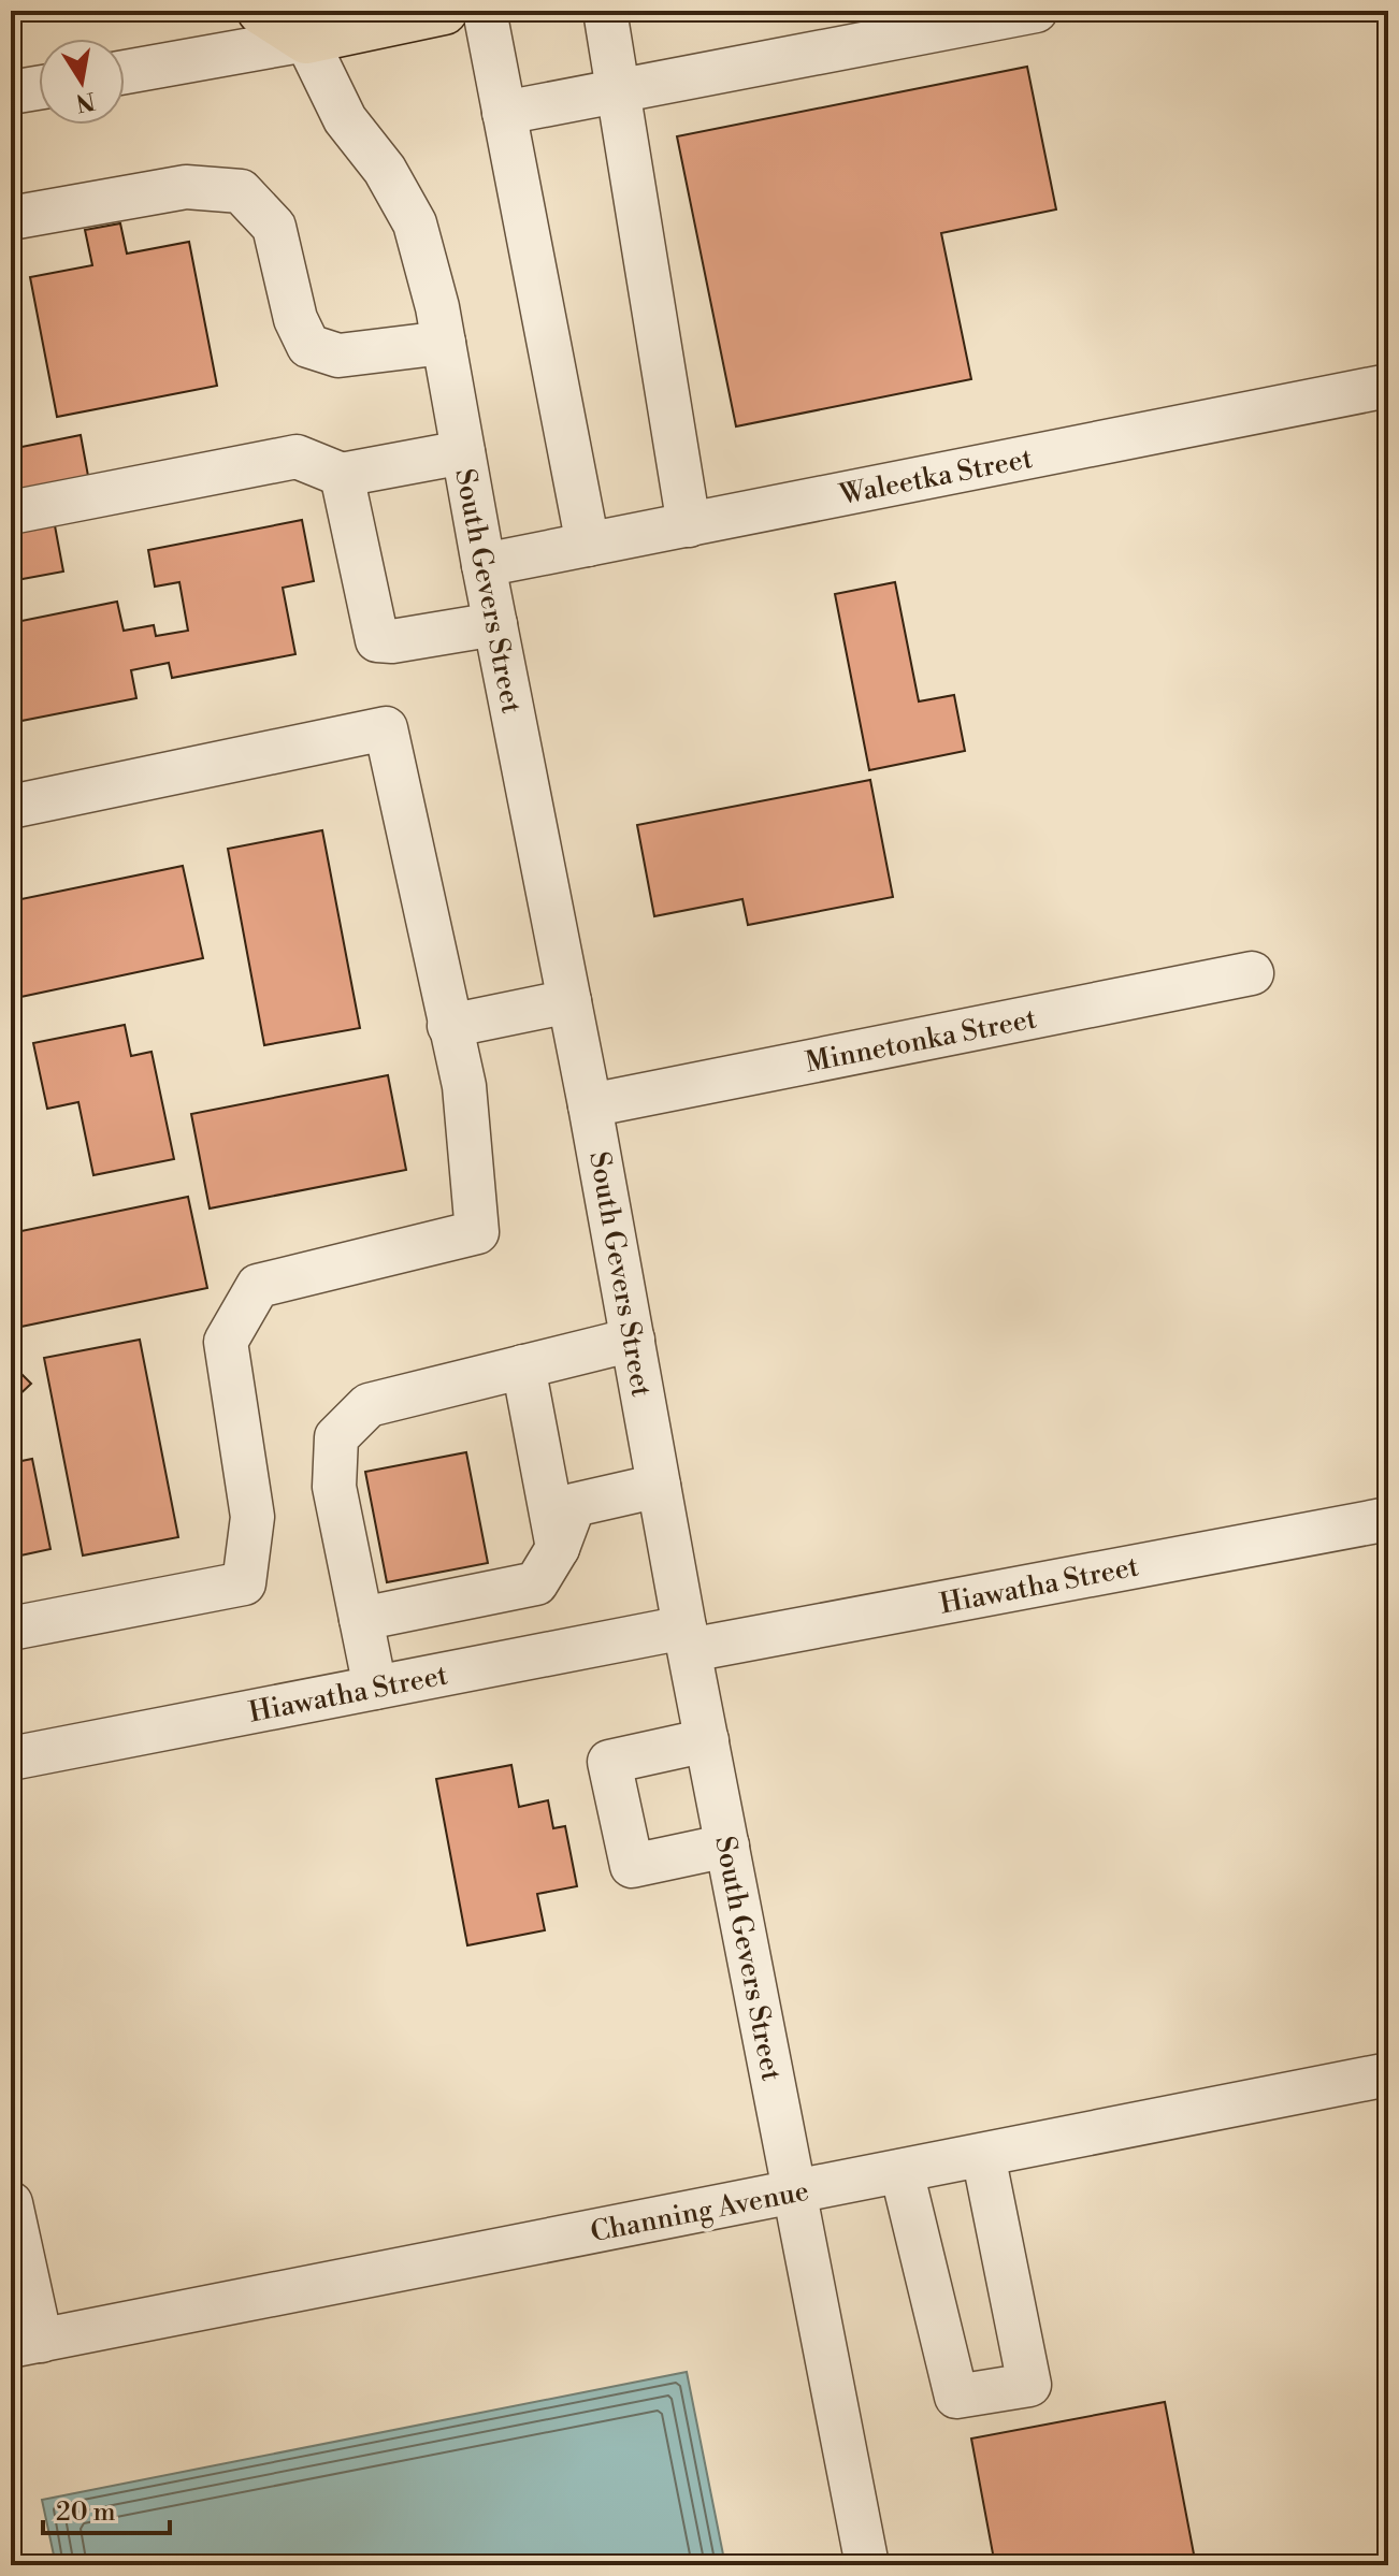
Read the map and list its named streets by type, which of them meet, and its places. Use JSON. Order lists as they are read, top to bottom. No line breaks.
{"streets":{"street":["Waleetka Street","South Gevers Street","Minnetonka Street","Hiawatha Street","Channing Avenue"]},"crossings":[["Waleetka Street","South Gevers Street"],["South Gevers Street","Minnetonka Street"],["South Gevers Street","Hiawatha Street"],["South Gevers Street","Channing Avenue"]],"scale_bar":"20 m","north":"bottom"}
